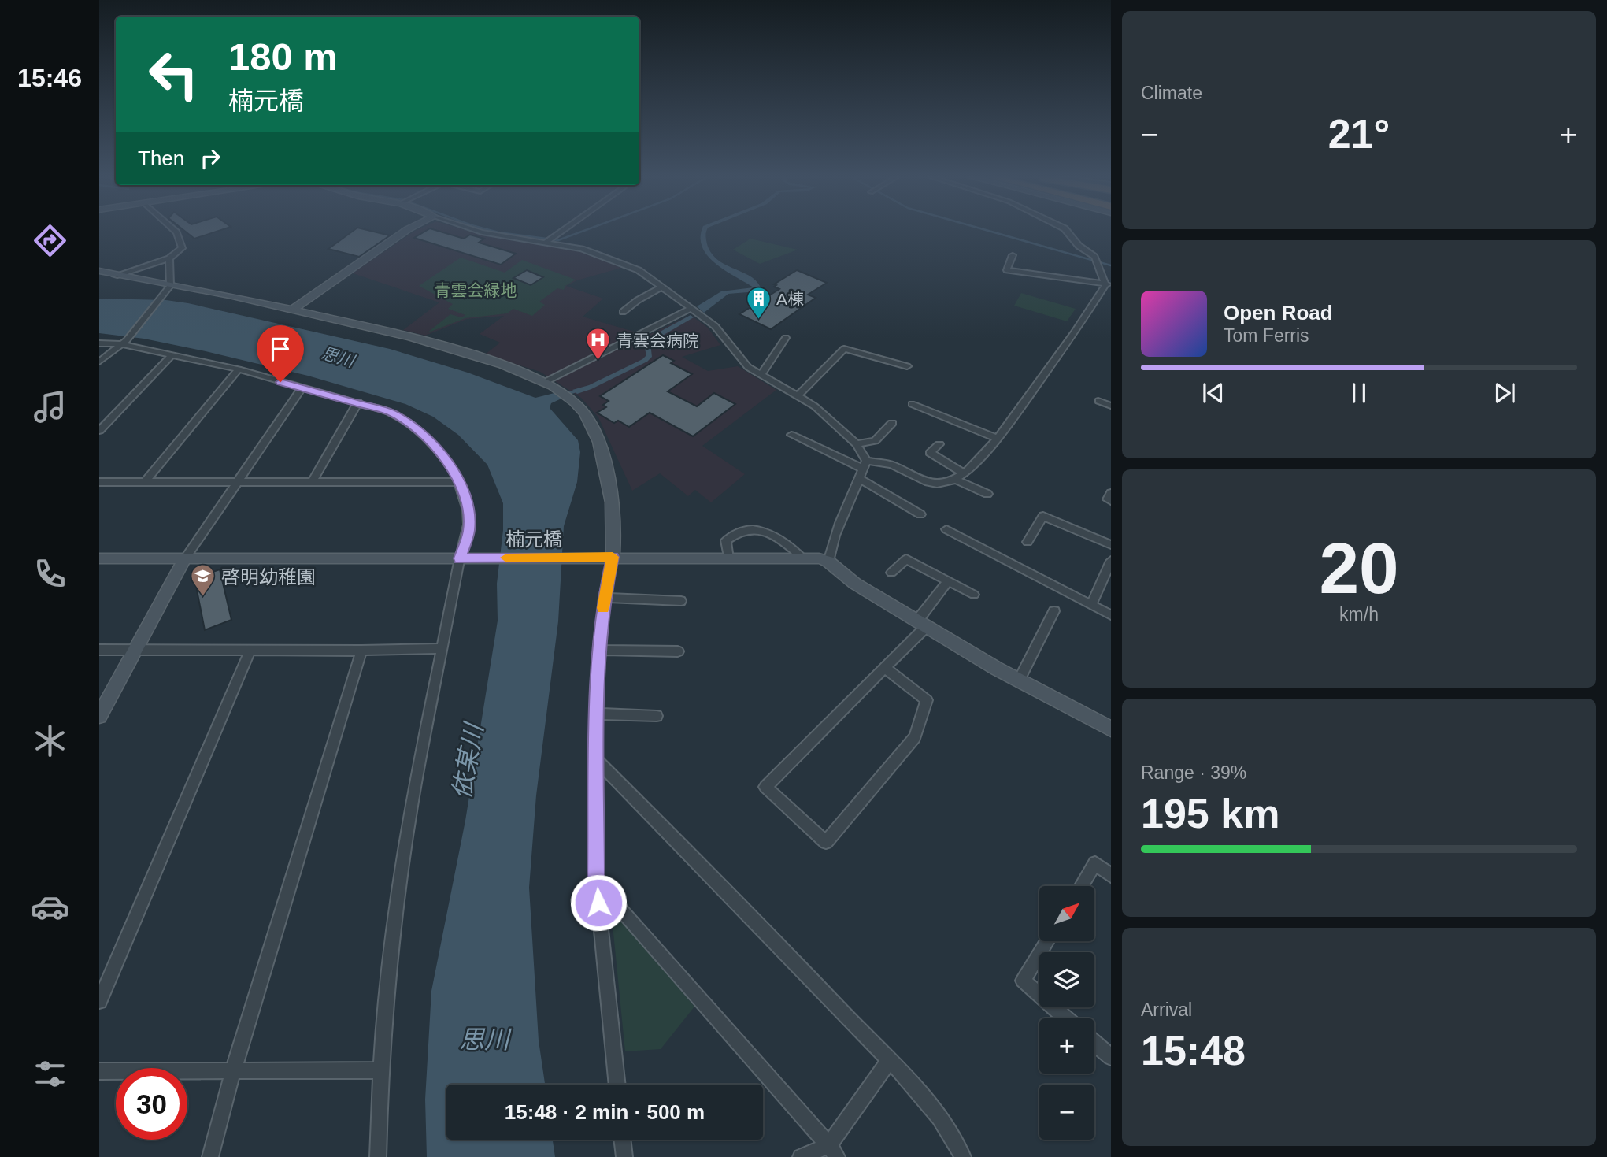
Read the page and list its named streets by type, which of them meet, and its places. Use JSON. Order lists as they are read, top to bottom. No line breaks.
{"streets":{"street":["楠元橋"]},"water":["思川","依某川"],"parks":["青雲会緑地"],"places":{"building":["A棟"],"hospital":["青雲会病院"],"school or university":["啓明幼稚園"]},"north":"top right","page":{"tabs":"15:46","tile":["Climate",["20","km/h"],["Range · 39%","195 km"],["Arrival","15:48"]],"turn":["180 m","楠元橋"],"heat":["−","21°","+"],"then":"Then","song":["Open Road","Tom Ferris"],"map_buttons":["+","−"],"limit":"30","trip":"15:48 · 2 min · 500 m"}}
